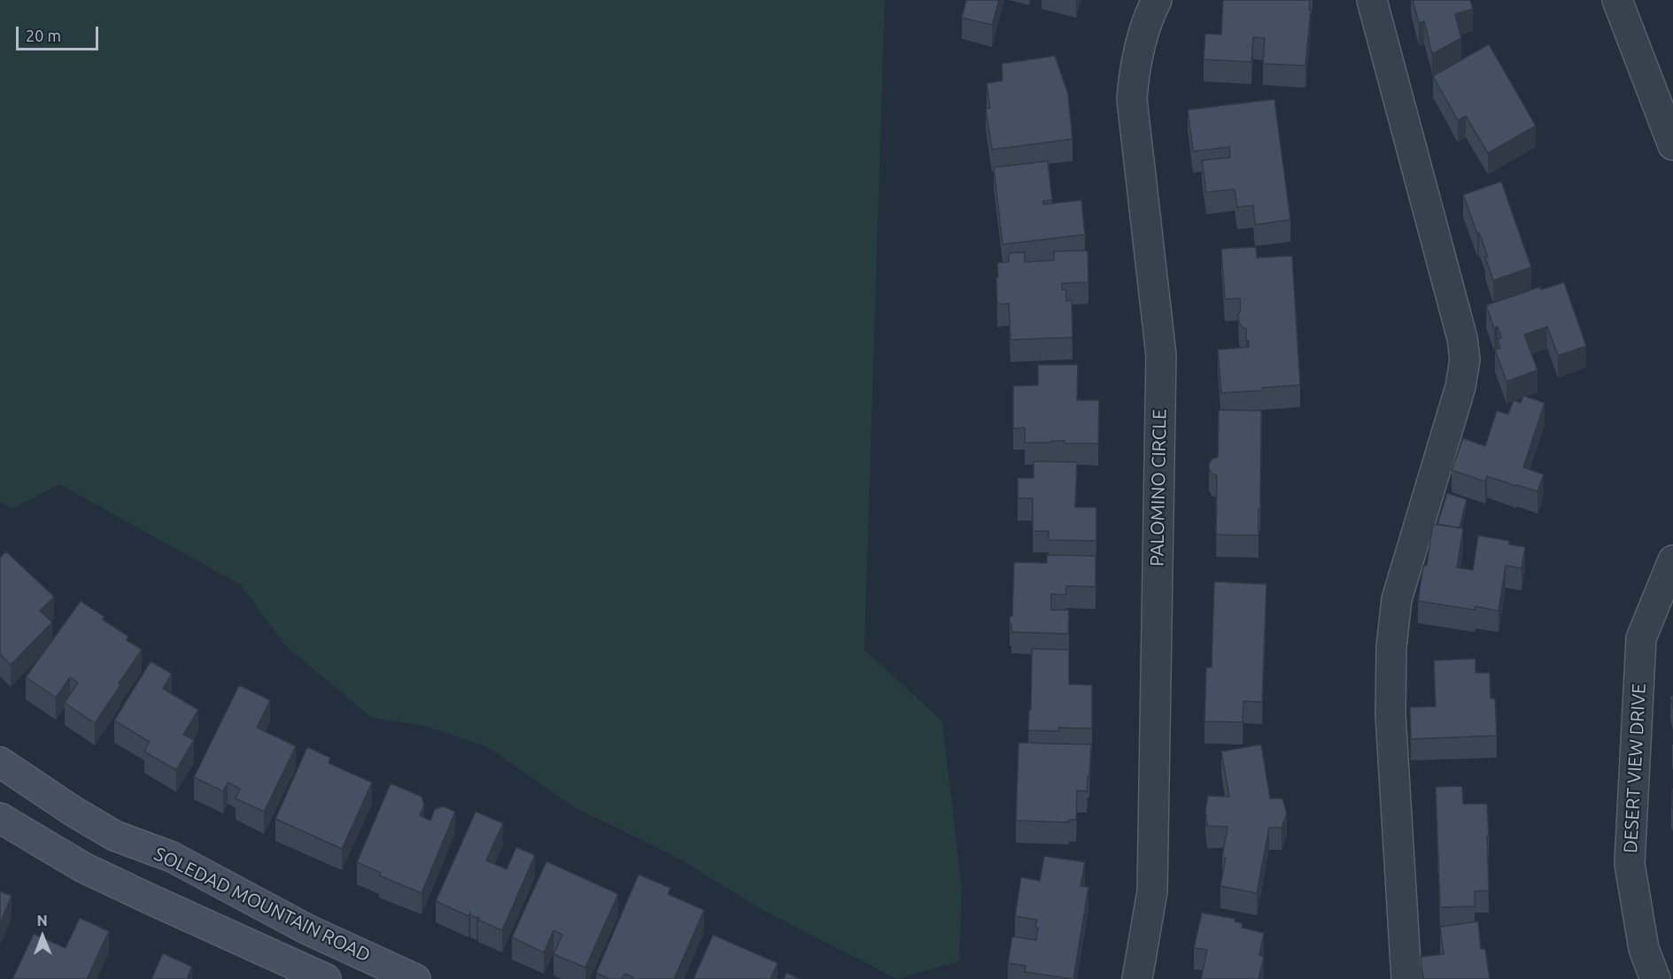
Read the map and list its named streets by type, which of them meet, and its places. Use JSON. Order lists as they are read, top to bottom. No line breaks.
{"streets":{"main road":["SOLEDAD MOUNTAIN ROAD"],"street":["PALOMINO CIRCLE","DESERT VIEW DRIVE"]},"scale_bar":"20 m","north":"top"}
